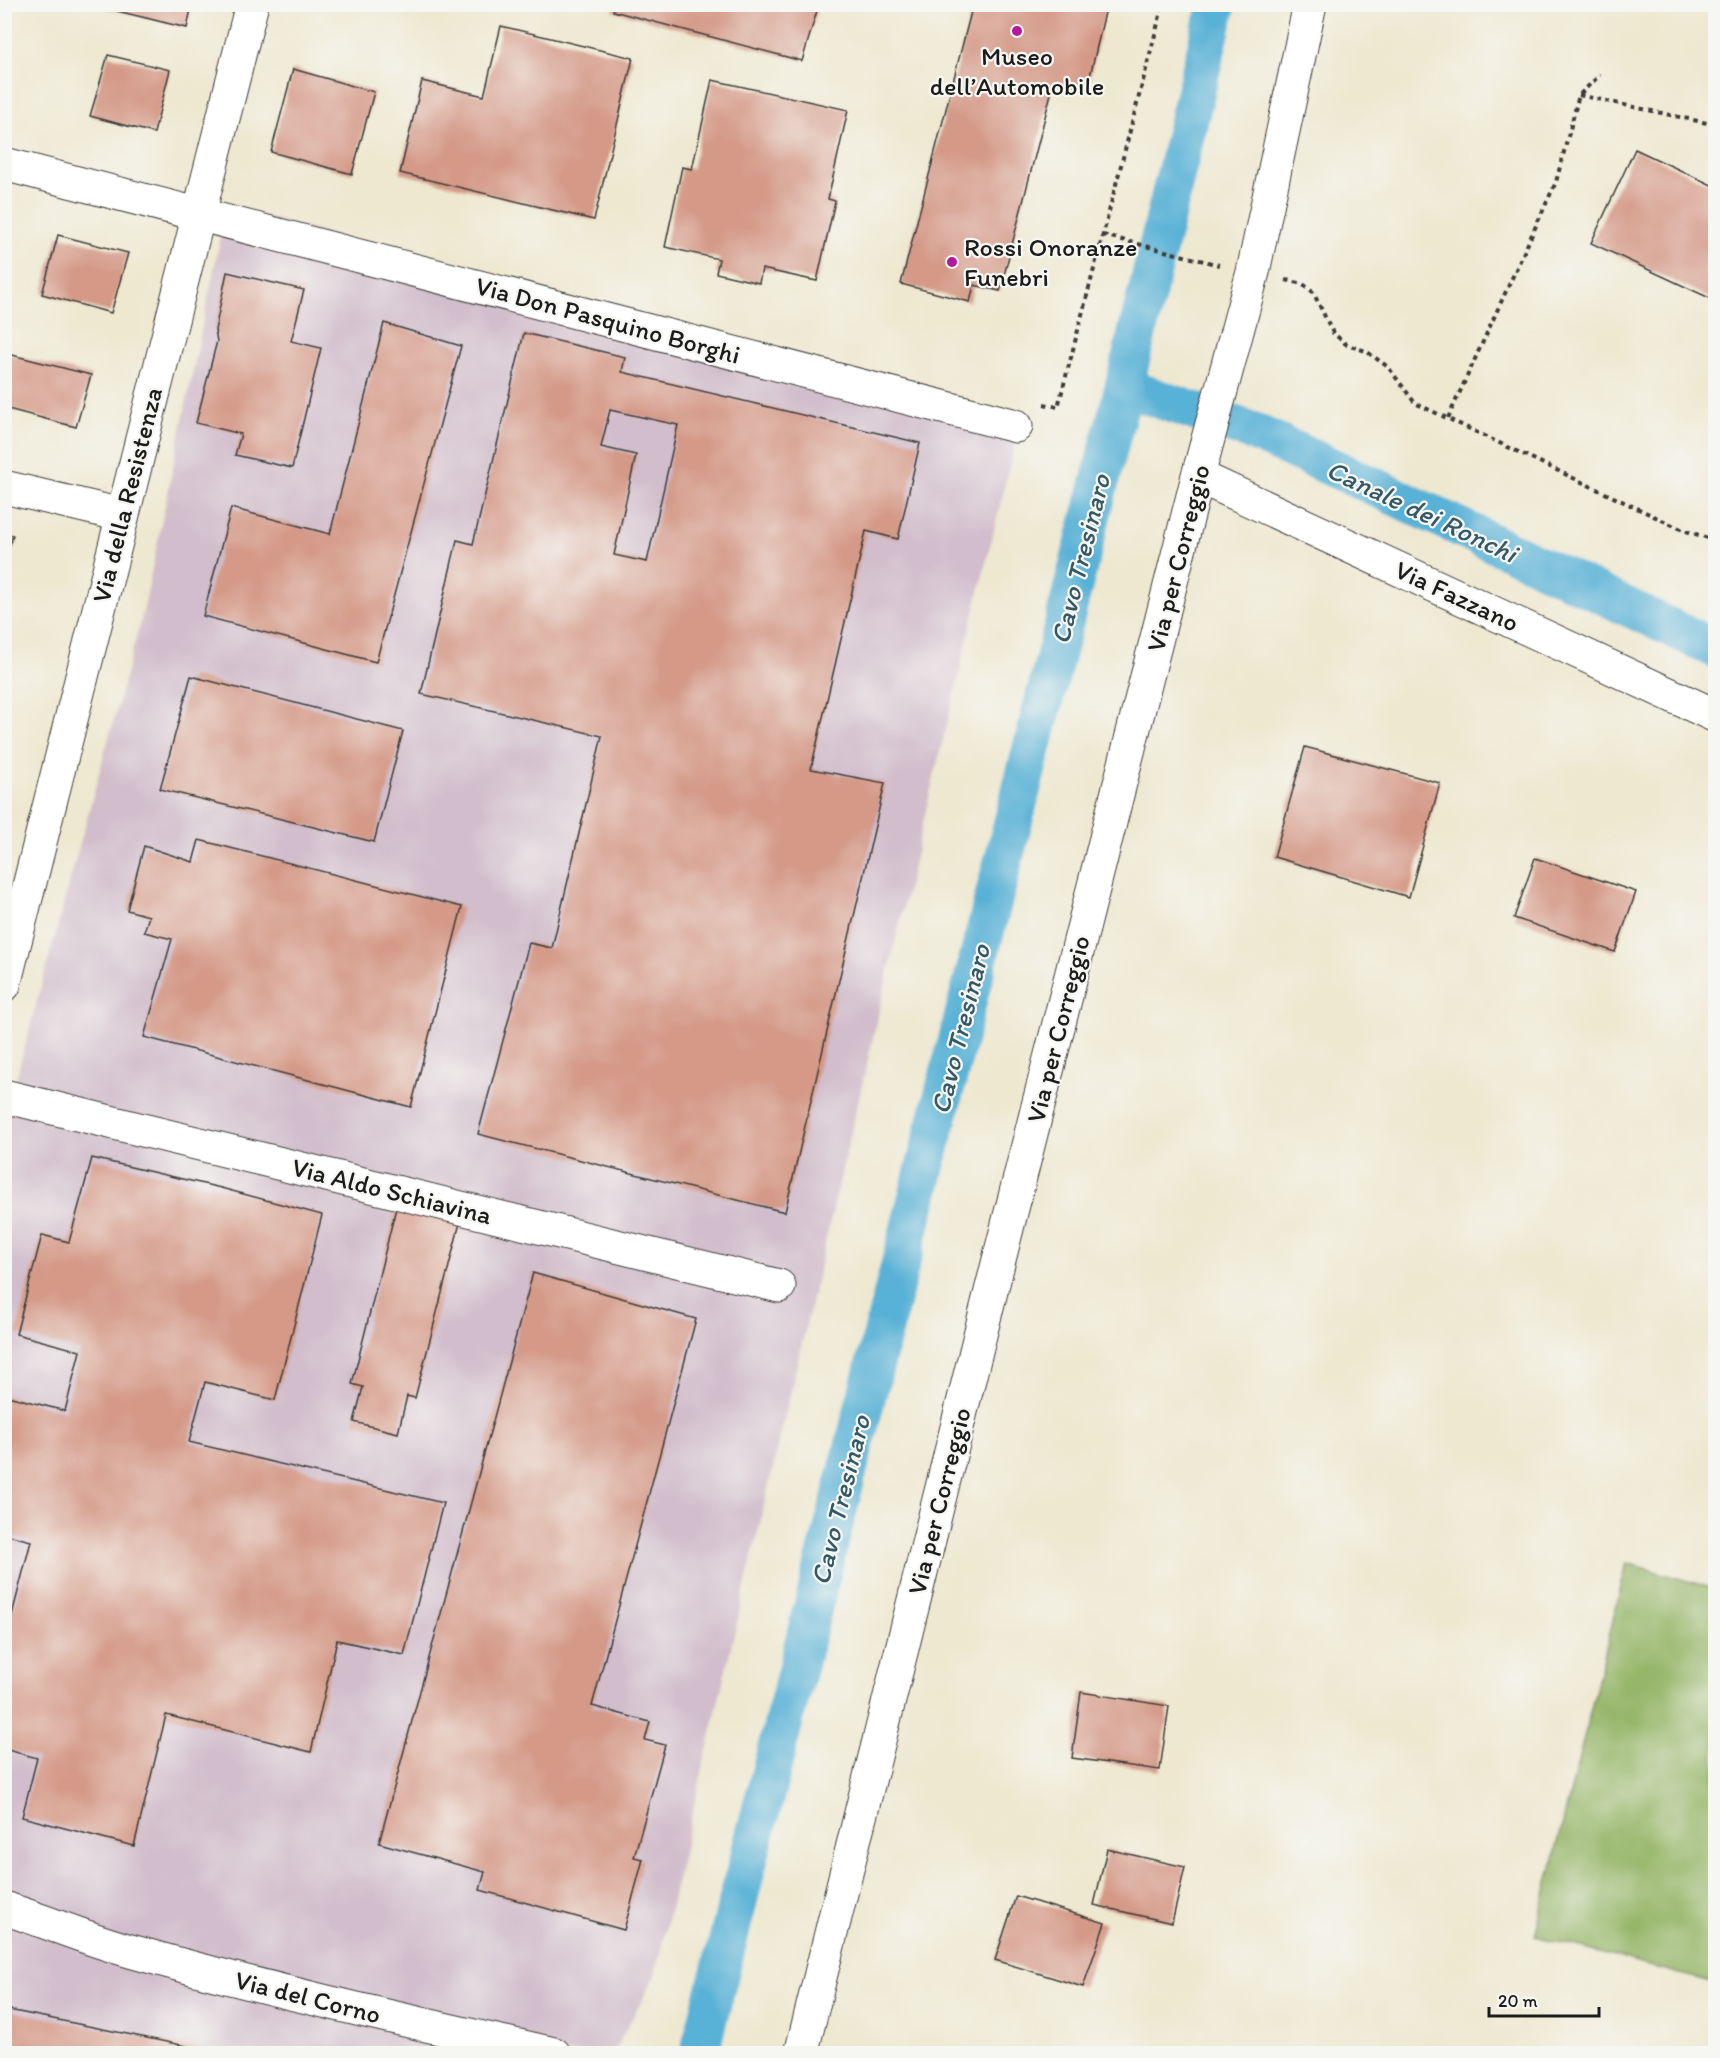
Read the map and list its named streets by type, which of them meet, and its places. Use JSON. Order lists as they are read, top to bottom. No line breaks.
{"streets":{"street":["Via Don Pasquino Borghi","Via della Resistenza","Via per Correggio","Via Fazzano","Via Aldo Schiavina","Via del Corno"]},"crossings":[["Via Don Pasquino Borghi","Via della Resistenza"],["Via per Correggio","Via Fazzano"]],"water":["Canale dei Ronchi","Cavo Tresinaro"],"places":["Museo dell’Automobile","Rossi Onoranze Funebri"],"scale_bar":"20 m"}
